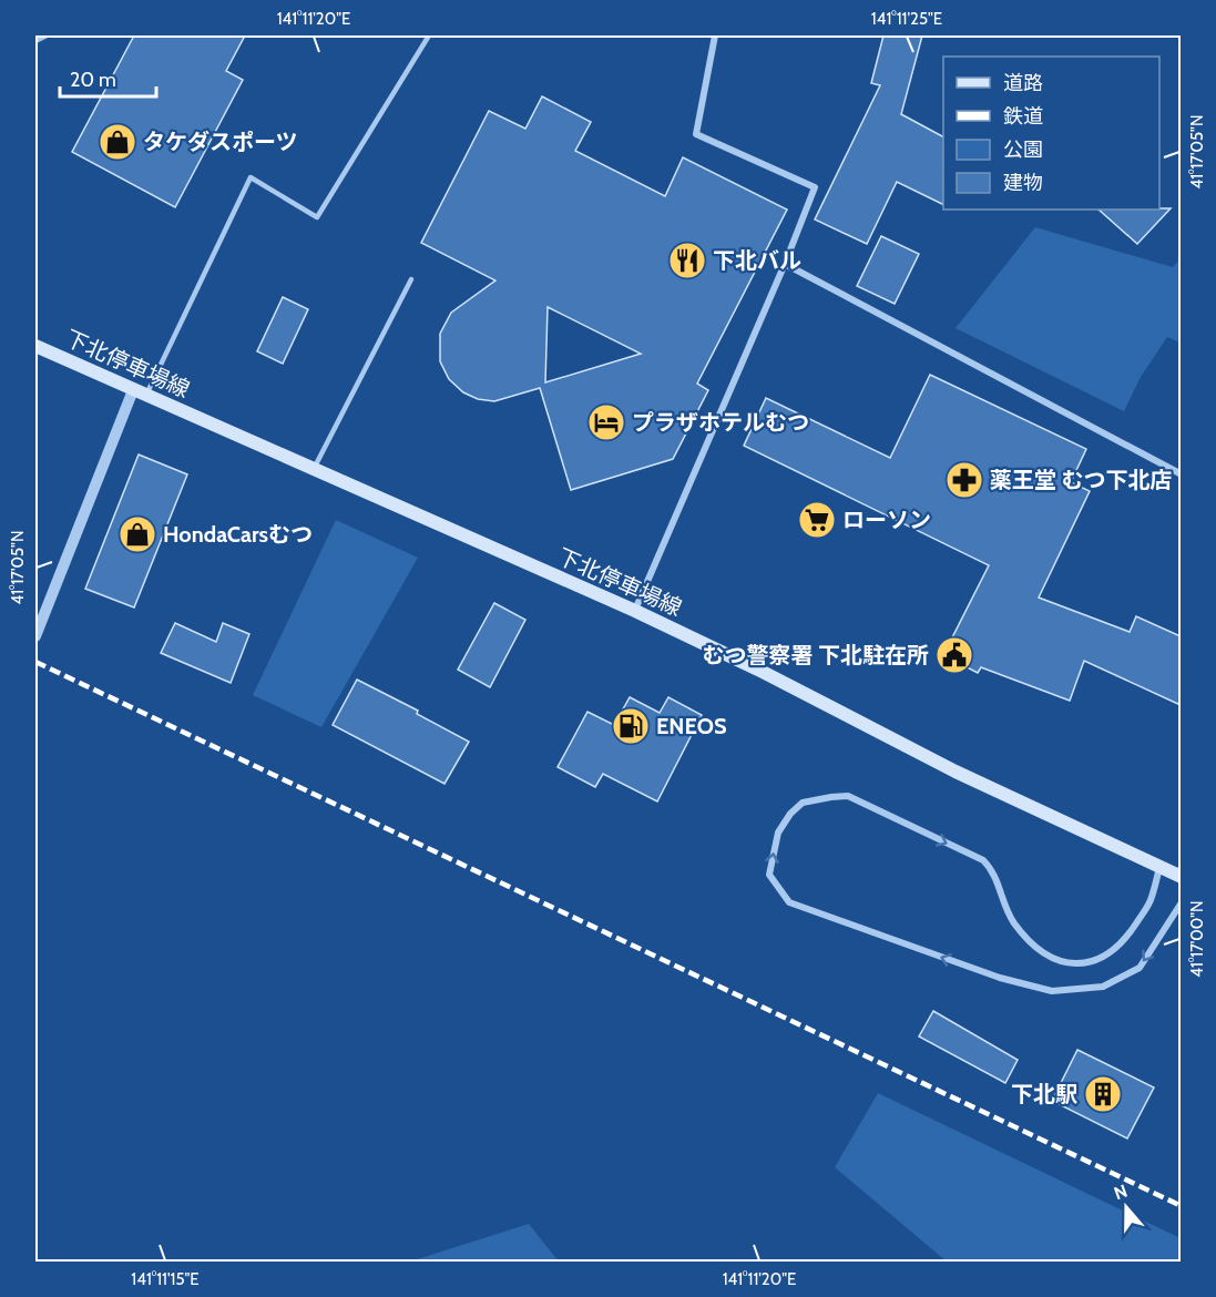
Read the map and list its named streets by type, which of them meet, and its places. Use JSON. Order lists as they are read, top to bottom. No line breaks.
{"streets":{"main road":["下北停車場線"]},"places":{"shop":["タケダスポーツ","HondaCarsむつ"],"restaurant":["下北バル"],"hotel":["プラザホテルむつ"],"pharmacy":["薬王堂 むつ下北店"],"supermarket":["ローソン"],"public building":["むつ警察署 下北駐在所"],"fuel station":["ENEOS"],"building":["下北駅"]},"legend":["道路","鉄道","公園","建物"],"scale_bar":"20 m","north":"top","coordinates":["141°11'20\"E","141°11'25\"E","41°17'05\"N","41°17'00\"N","141°11'15\"E"]}
